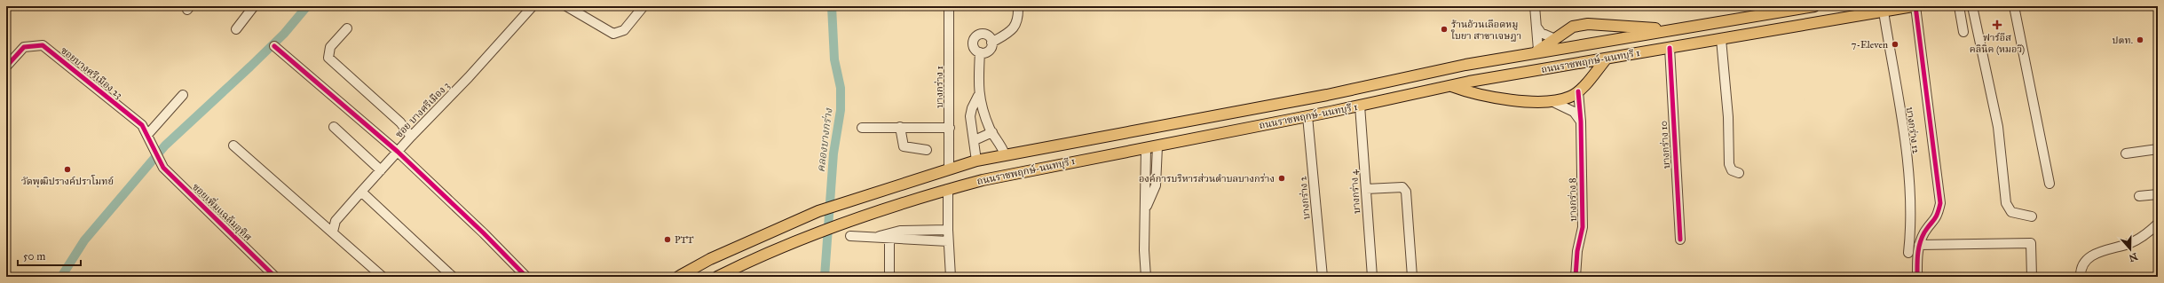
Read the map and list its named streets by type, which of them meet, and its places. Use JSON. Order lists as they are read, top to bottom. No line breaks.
{"streets":{"main road":["ถนนราชพฤกษ์-นนทบุรี 1"],"street":["ซอยบางศรีเมือง 23","บางกร่าง 1","ซอย บางศรีเมือง 3","บางกร่าง 12","บางกร่าง 10","บางกร่าง 4","บางกร่าง 2","บางกร่าง 8","ซอยเพิ่มแฉล้มอุทิศ"]},"crossings":[["ถนนราชพฤกษ์-นนทบุรี 1","บางกร่าง 1"],["ถนนราชพฤกษ์-นนทบุรี 1","บางกร่าง 12"],["ถนนราชพฤกษ์-นนทบุรี 1","บางกร่าง 10"],["ถนนราชพฤกษ์-นนทบุรี 1","บางกร่าง 4"],["ถนนราชพฤกษ์-นนทบุรี 1","บางกร่าง 2"],["ซอยบางศรีเมือง 23","ซอยเพิ่มแฉล้มอุทิศ"]],"water":["คลองบางกร่าง"],"places":{"health":["ฟาร์อีส คลินิค (หมอวี)"],"other":["ร้านอ้วนเลือดหมู ใบยา สาขาเจษฎา","ปตท.","7-Eleven","วัดพุฒิปรางค์ปราโมทย์","องค์การบริหารส่วนตำบลบางกร่าง","PTT"]},"scale_bar":"50 m","north":"bottom"}
